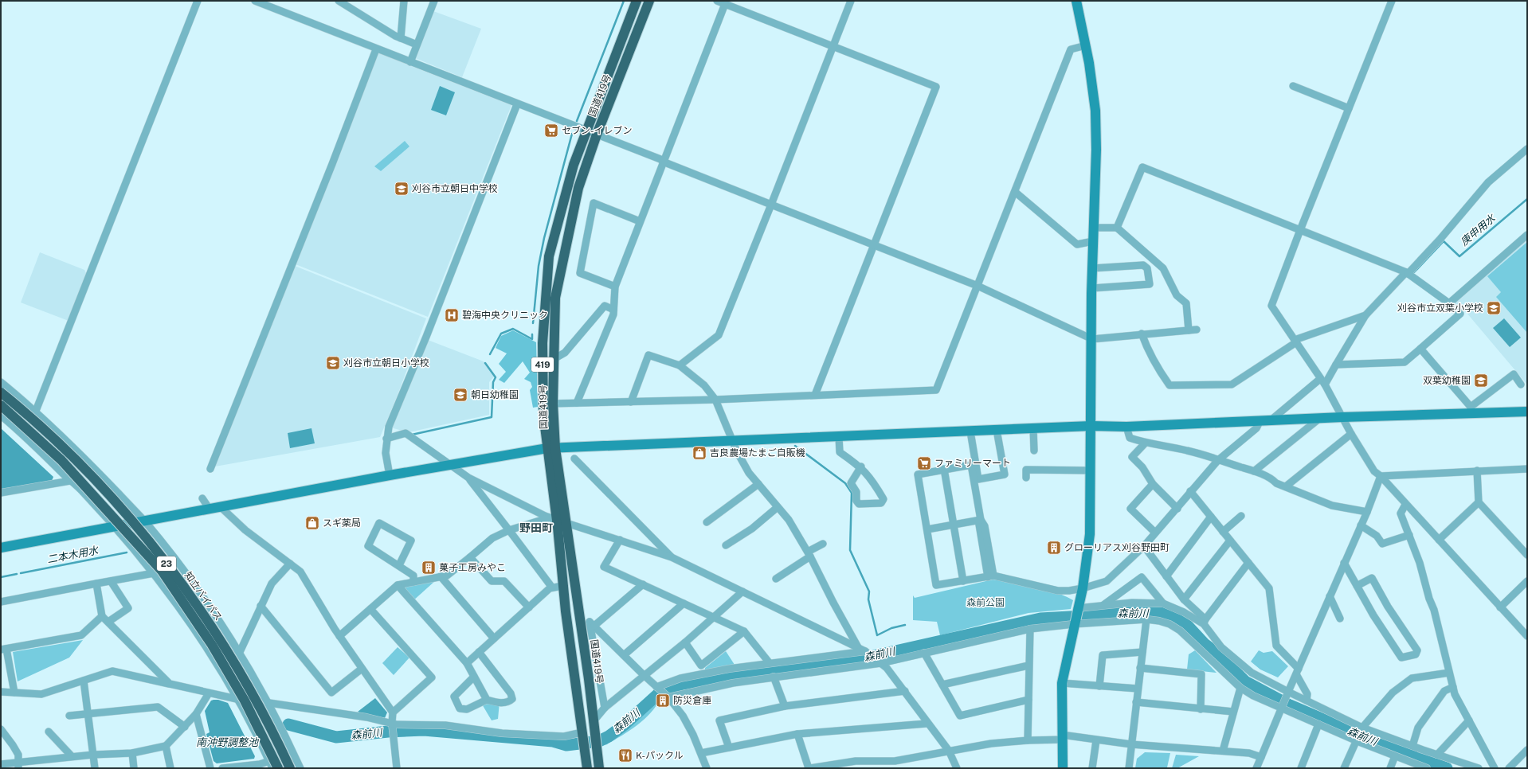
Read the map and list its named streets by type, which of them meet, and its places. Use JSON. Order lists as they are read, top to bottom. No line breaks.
{"streets":{"highway":["国道419号","419","23","知立バイパス"]},"districts":["野田町"],"water":["庚申用水","二本木用水","森前川","南沖野調整池"],"parks":["森前公園"],"places":{"supermarket":["セブン-イレブン","ファミリーマート"],"school or university":["刈谷市立朝日中学校","刈谷市立双葉小学校","刈谷市立朝日小学校","双葉幼稚園","朝日幼稚園"],"hospital":["碧海中央クリニック"],"shop":["吉良農場たまご自販機","スギ薬局"],"building":["グローリアス刈谷野田町","菓子工房みやこ","防災倉庫"],"restaurant":["K-パックル"]}}
